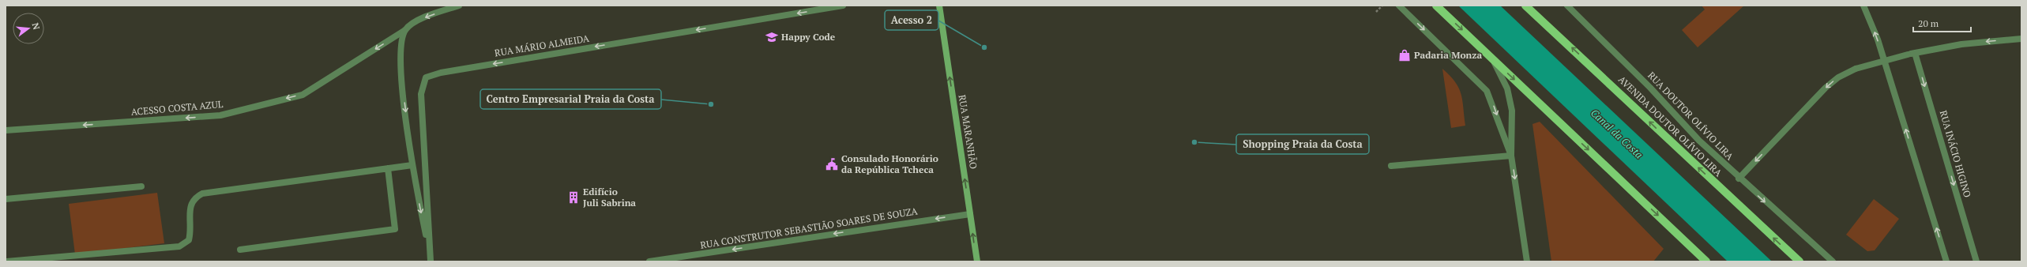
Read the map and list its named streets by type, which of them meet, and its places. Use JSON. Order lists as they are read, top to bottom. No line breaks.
{"streets":{"main road":["AVENIDA DOUTOR OLÍVIO LIRA","RUA MARANHÃO"],"street":["RUA MÁRIO ALMEIDA","ACESSO COSTA AZUL","RUA DOUTOR OLÍVIO LIRA","RUA INÁCIO HIGINO","RUA CONSTRUTOR SEBASTIÃO SOARES DE SOUZA"]},"crossings":[["RUA MARANHÃO","RUA CONSTRUTOR SEBASTIÃO SOARES DE SOUZA"]],"one_way":["ACESSO COSTA AZUL","RUA MARANHÃO","RUA CONSTRUTOR SEBASTIÃO SOARES DE SOUZA"],"water":["Canal da Costa"],"places":{"school or university":["Happy Code"],"other":["Acesso 2","Centro Empresarial Praia da Costa","Shopping Praia da Costa"],"shop":["Padaria Monza"],"public building":["Consulado Honorário da República Tcheca"],"building":["Edifício Juli Sabrina"]},"scale_bar":"20 m","north":"right"}
